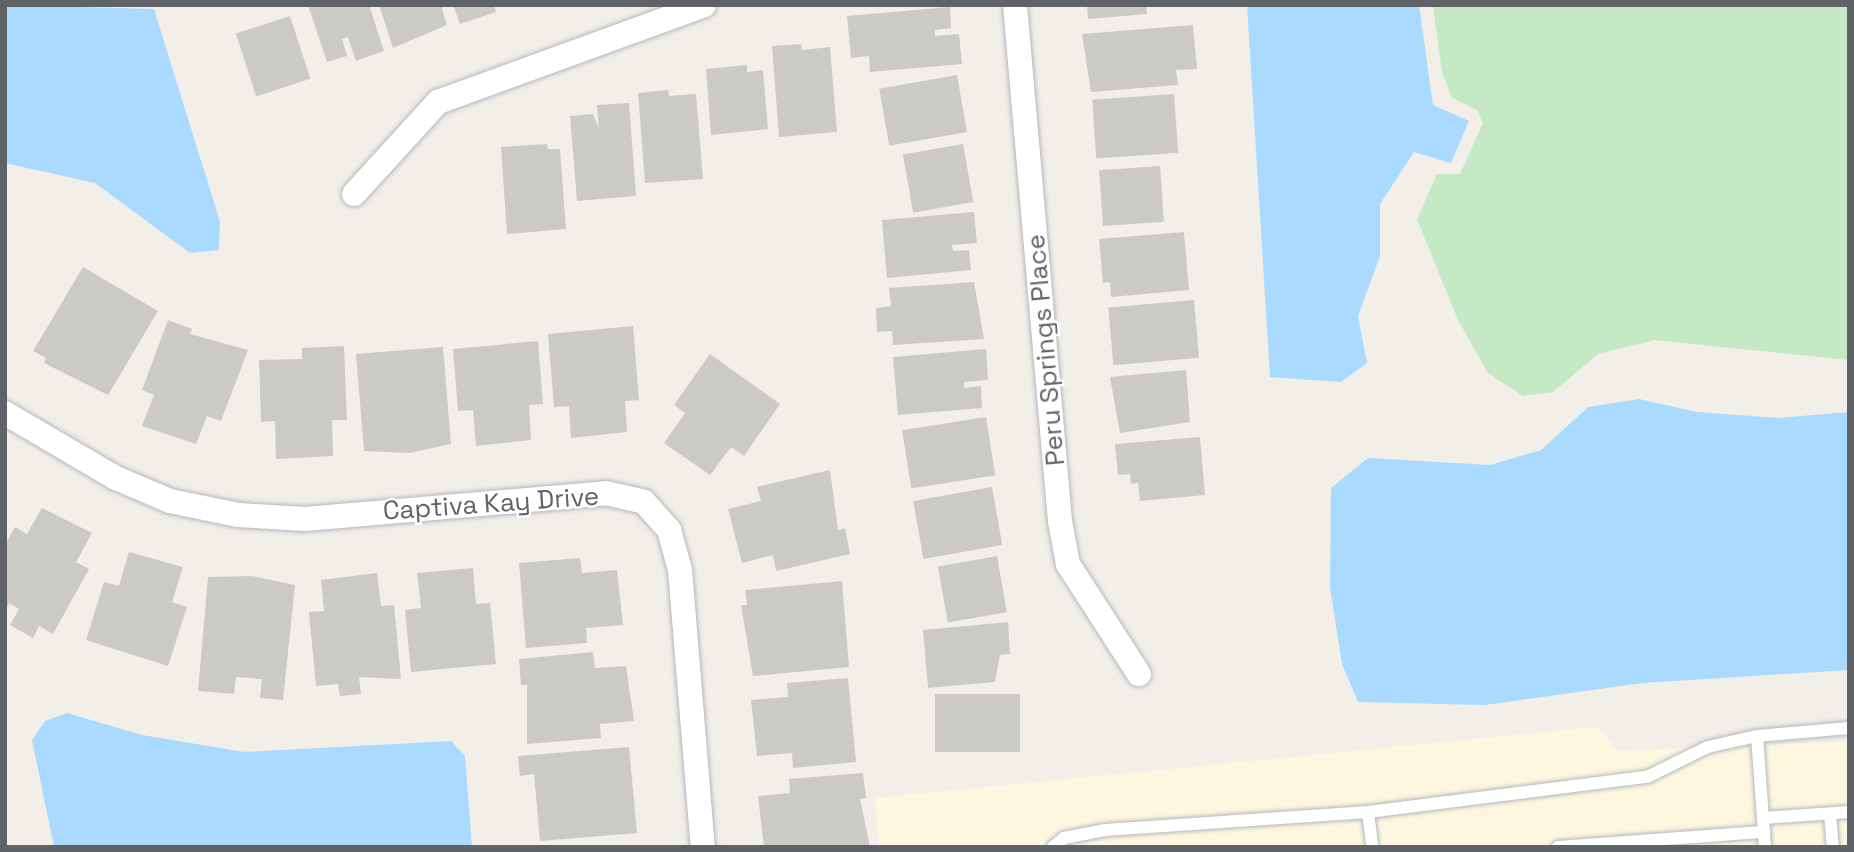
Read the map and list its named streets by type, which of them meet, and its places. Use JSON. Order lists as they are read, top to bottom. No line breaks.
{"streets":{"street":["Peru Springs Place","Captiva Kay Drive"]}}
